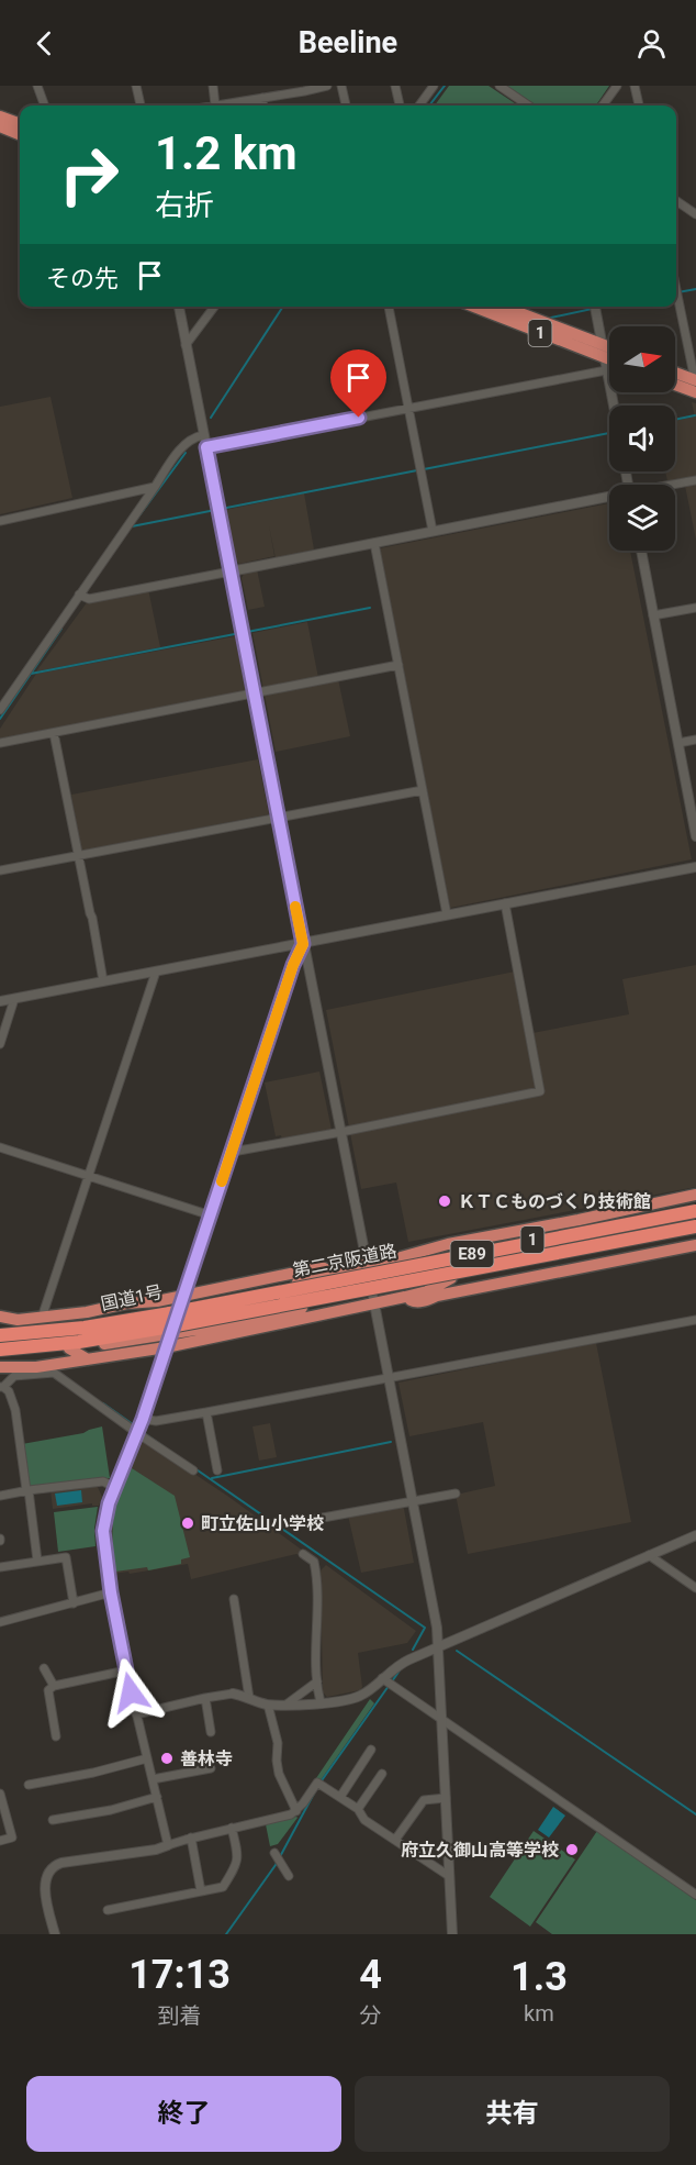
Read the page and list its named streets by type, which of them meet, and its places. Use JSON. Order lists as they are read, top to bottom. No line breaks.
{"streets":{"highway":["1","E89","第二京阪道路","国道1号"]},"crossings":[["1","第二京阪道路"],["第二京阪道路","国道1号"]],"places":["ＫＴＣものづくり技術館","町立佐山小学校","善林寺","府立久御山高等学校"],"north":"right","page":{"header":"Beeline","turn":["1.2 km","右折"],"then":"その先","eta":["17:13","到着","4","分","1.3","km"],"buttons":["終了","共有"]}}
